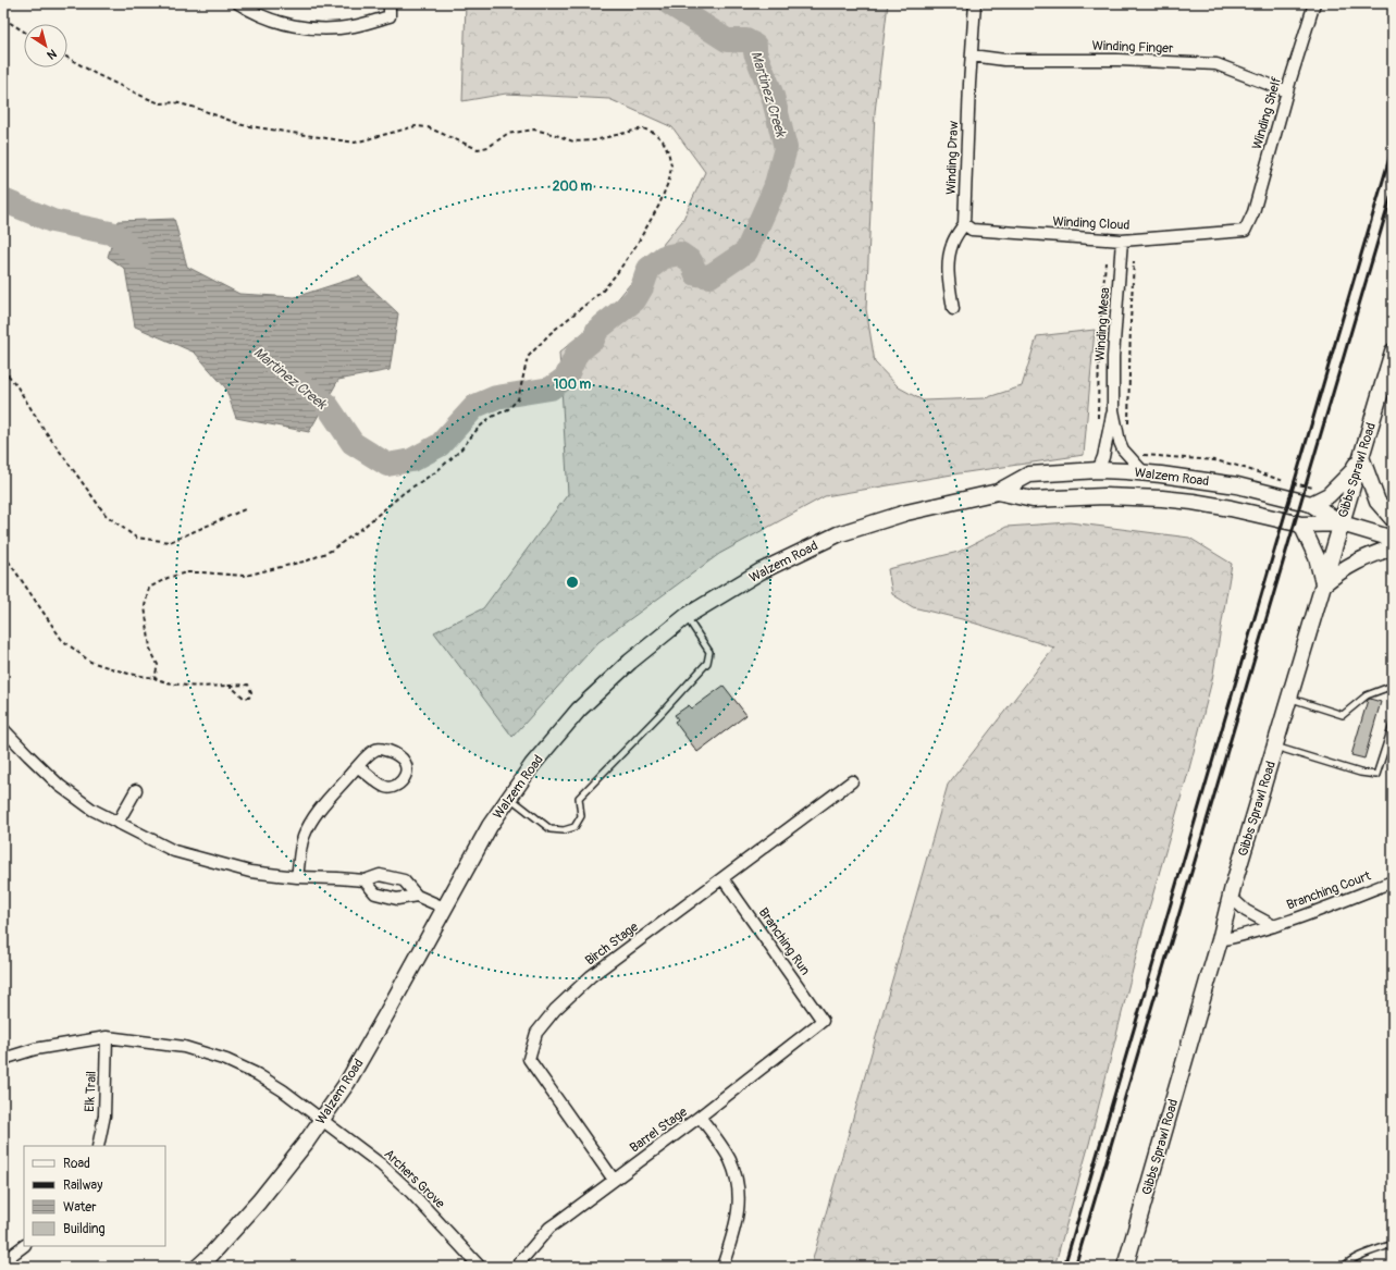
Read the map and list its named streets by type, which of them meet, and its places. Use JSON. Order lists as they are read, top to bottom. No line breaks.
{"streets":{"main road":["Gibbs Sprawl Road","Walzem Road"],"street":["Winding Finger","Winding Shelf","Winding Draw","Winding Cloud","Winding Mesa","Branching Court","Branching Run","Birch Stage","Elk Trail","Barrel Stage","Archers Grove"]},"crossings":[["Winding Finger","Winding Shelf"],["Winding Finger","Winding Draw"],["Winding Shelf","Winding Cloud"],["Winding Draw","Winding Cloud"],["Winding Cloud","Winding Mesa"],["Winding Mesa","Walzem Road"],["Gibbs Sprawl Road","Walzem Road"],["Gibbs Sprawl Road","Branching Court"],["Walzem Road","Archers Grove"],["Branching Run","Birch Stage"],["Branching Run","Barrel Stage"],["Birch Stage","Barrel Stage"],["Elk Trail","Archers Grove"]],"water":["Martinez Creek"],"legend":["Road","Railway","Water","Building"],"north":"bottom right","rings":["200 m","100 m"]}
